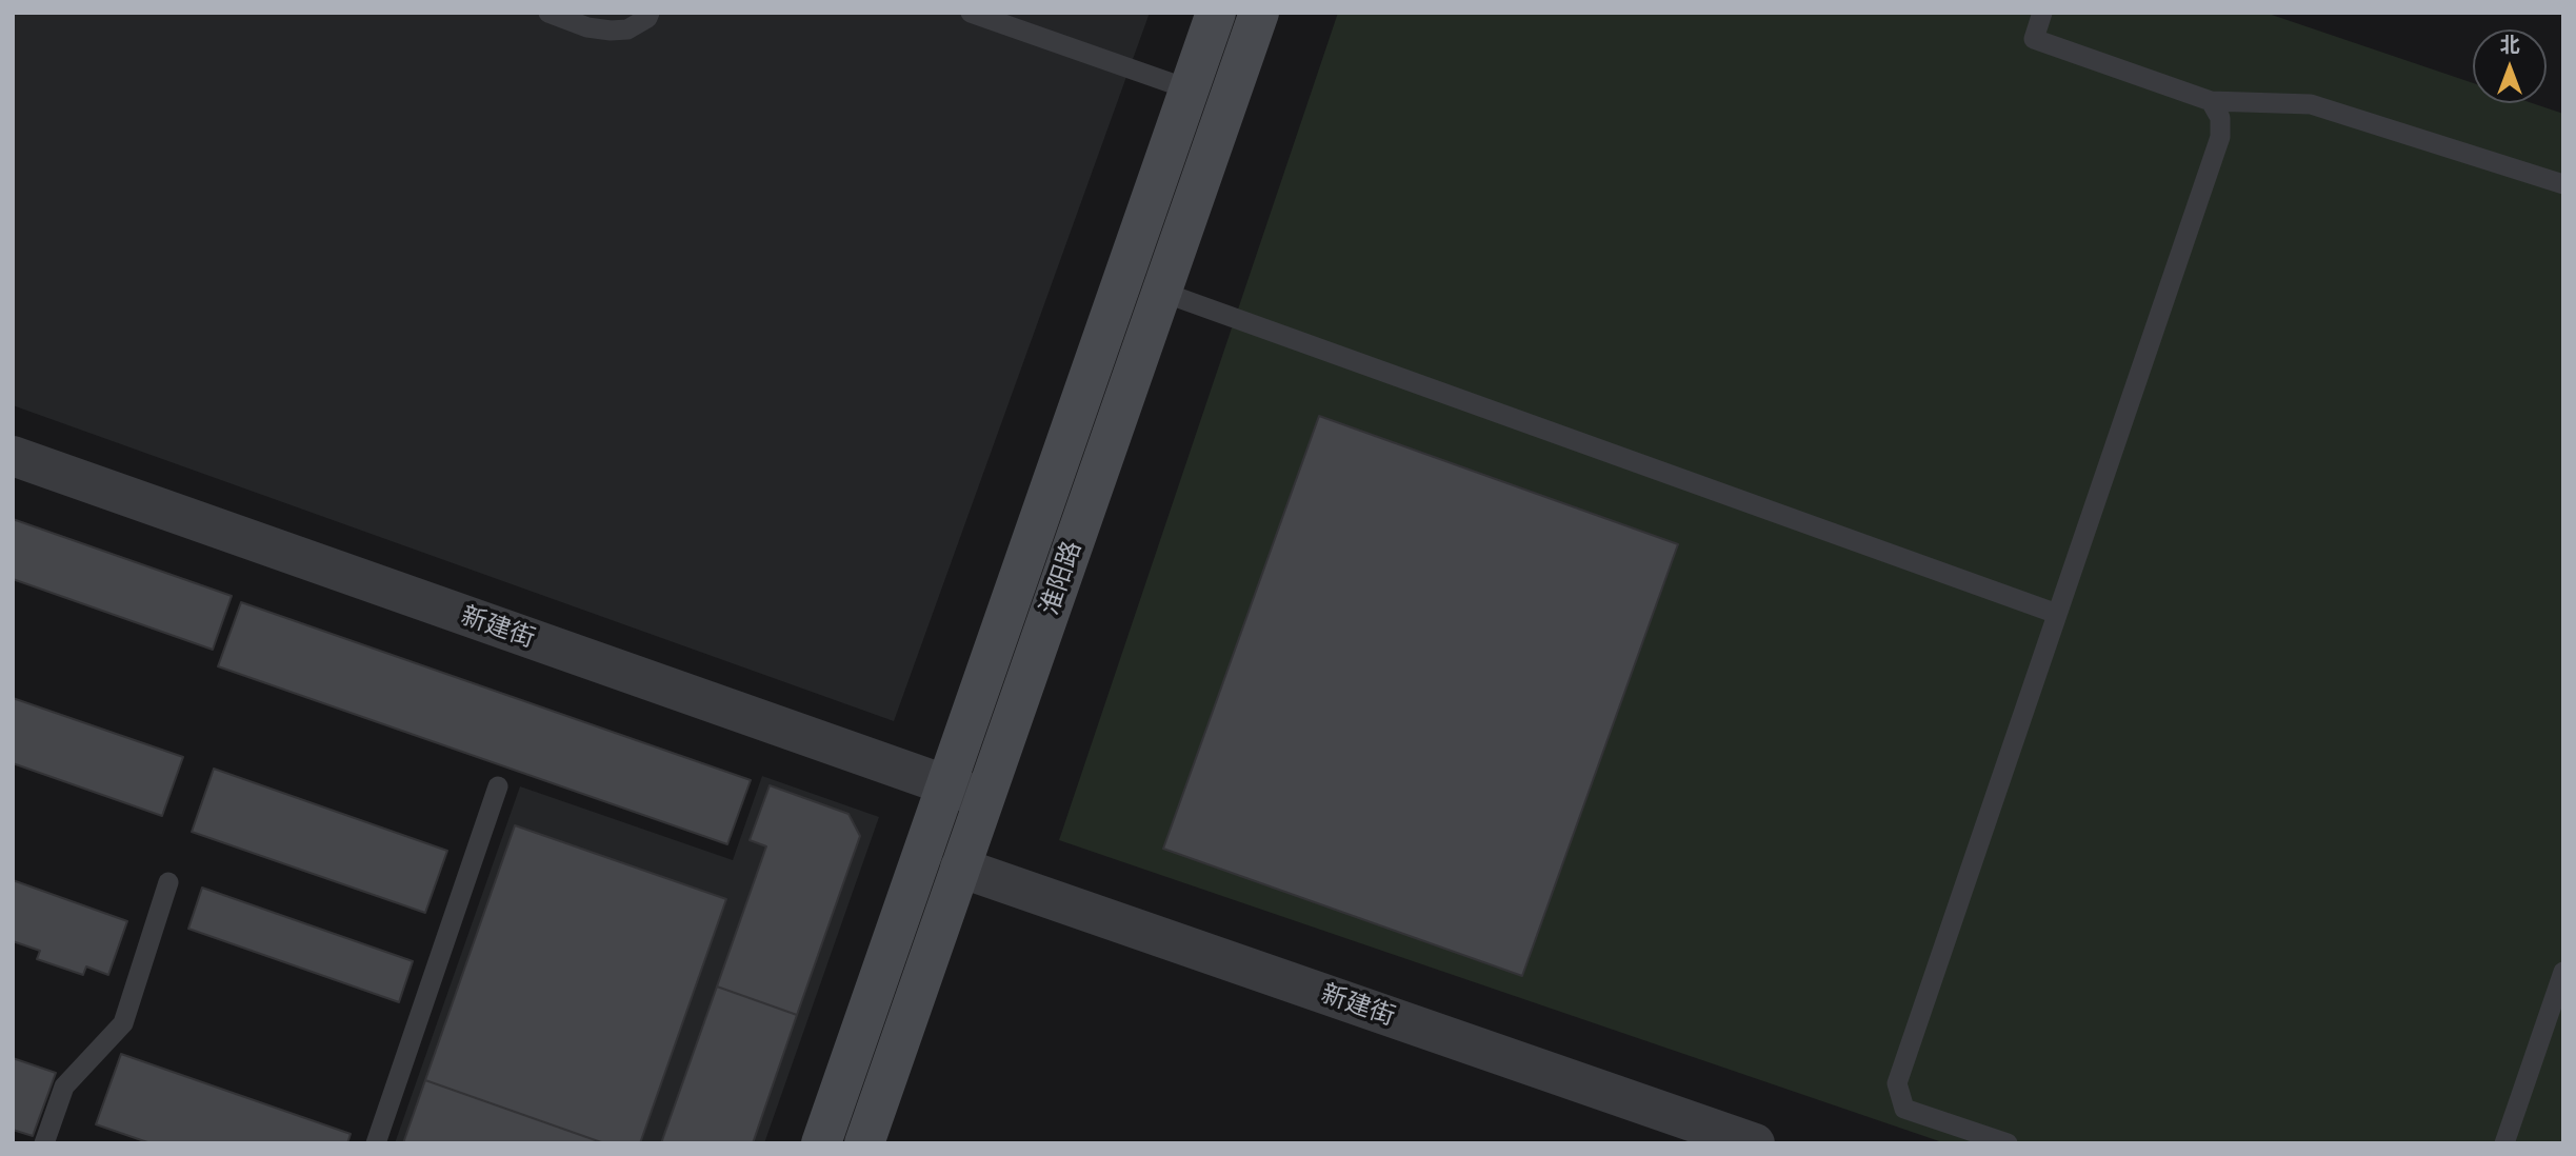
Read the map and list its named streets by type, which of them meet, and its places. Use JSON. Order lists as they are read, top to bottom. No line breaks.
{"streets":{"main road":["淮阳路"],"street":["新建街"]},"crossings":[["淮阳路","新建街"]],"north":"top"}
